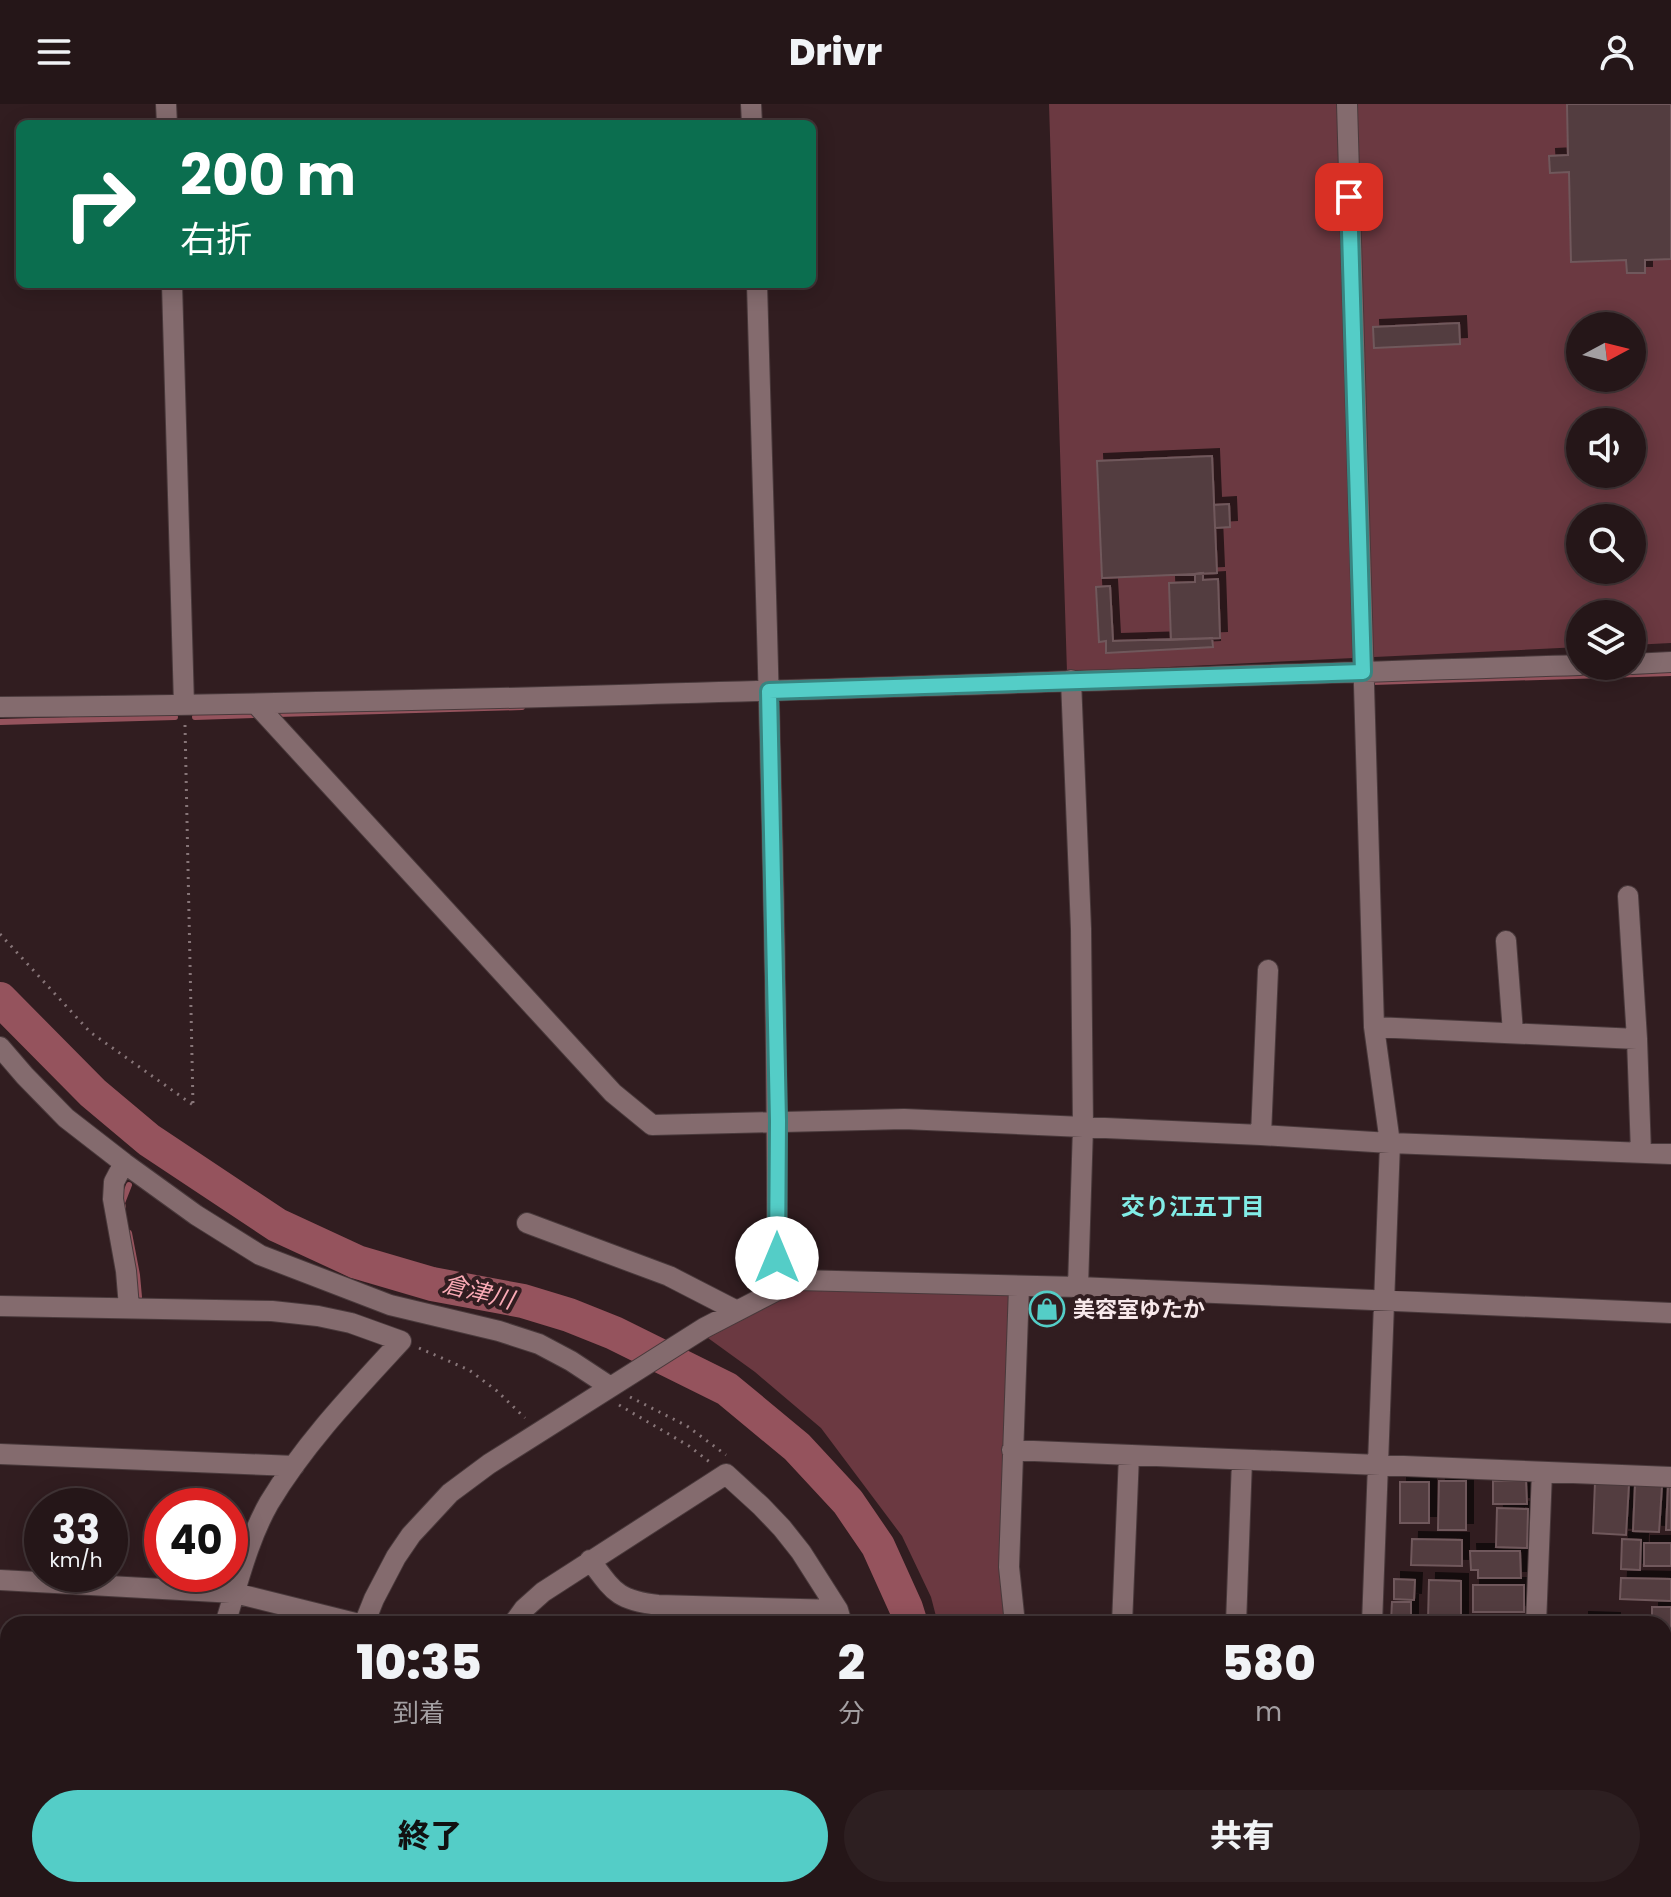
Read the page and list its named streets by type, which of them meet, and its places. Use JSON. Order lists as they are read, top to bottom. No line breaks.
{"districts":["交り江五丁目"],"water":["倉津川"],"places":{"shop":["美容室ゆたか"]},"north":"right","page":{"header":"Drivr","turn":["200 m","右折"],"speed":"33 km/h","limit":"40","eta":["10:35","到着","2","分","580","m"],"buttons":["終了","共有"]}}
